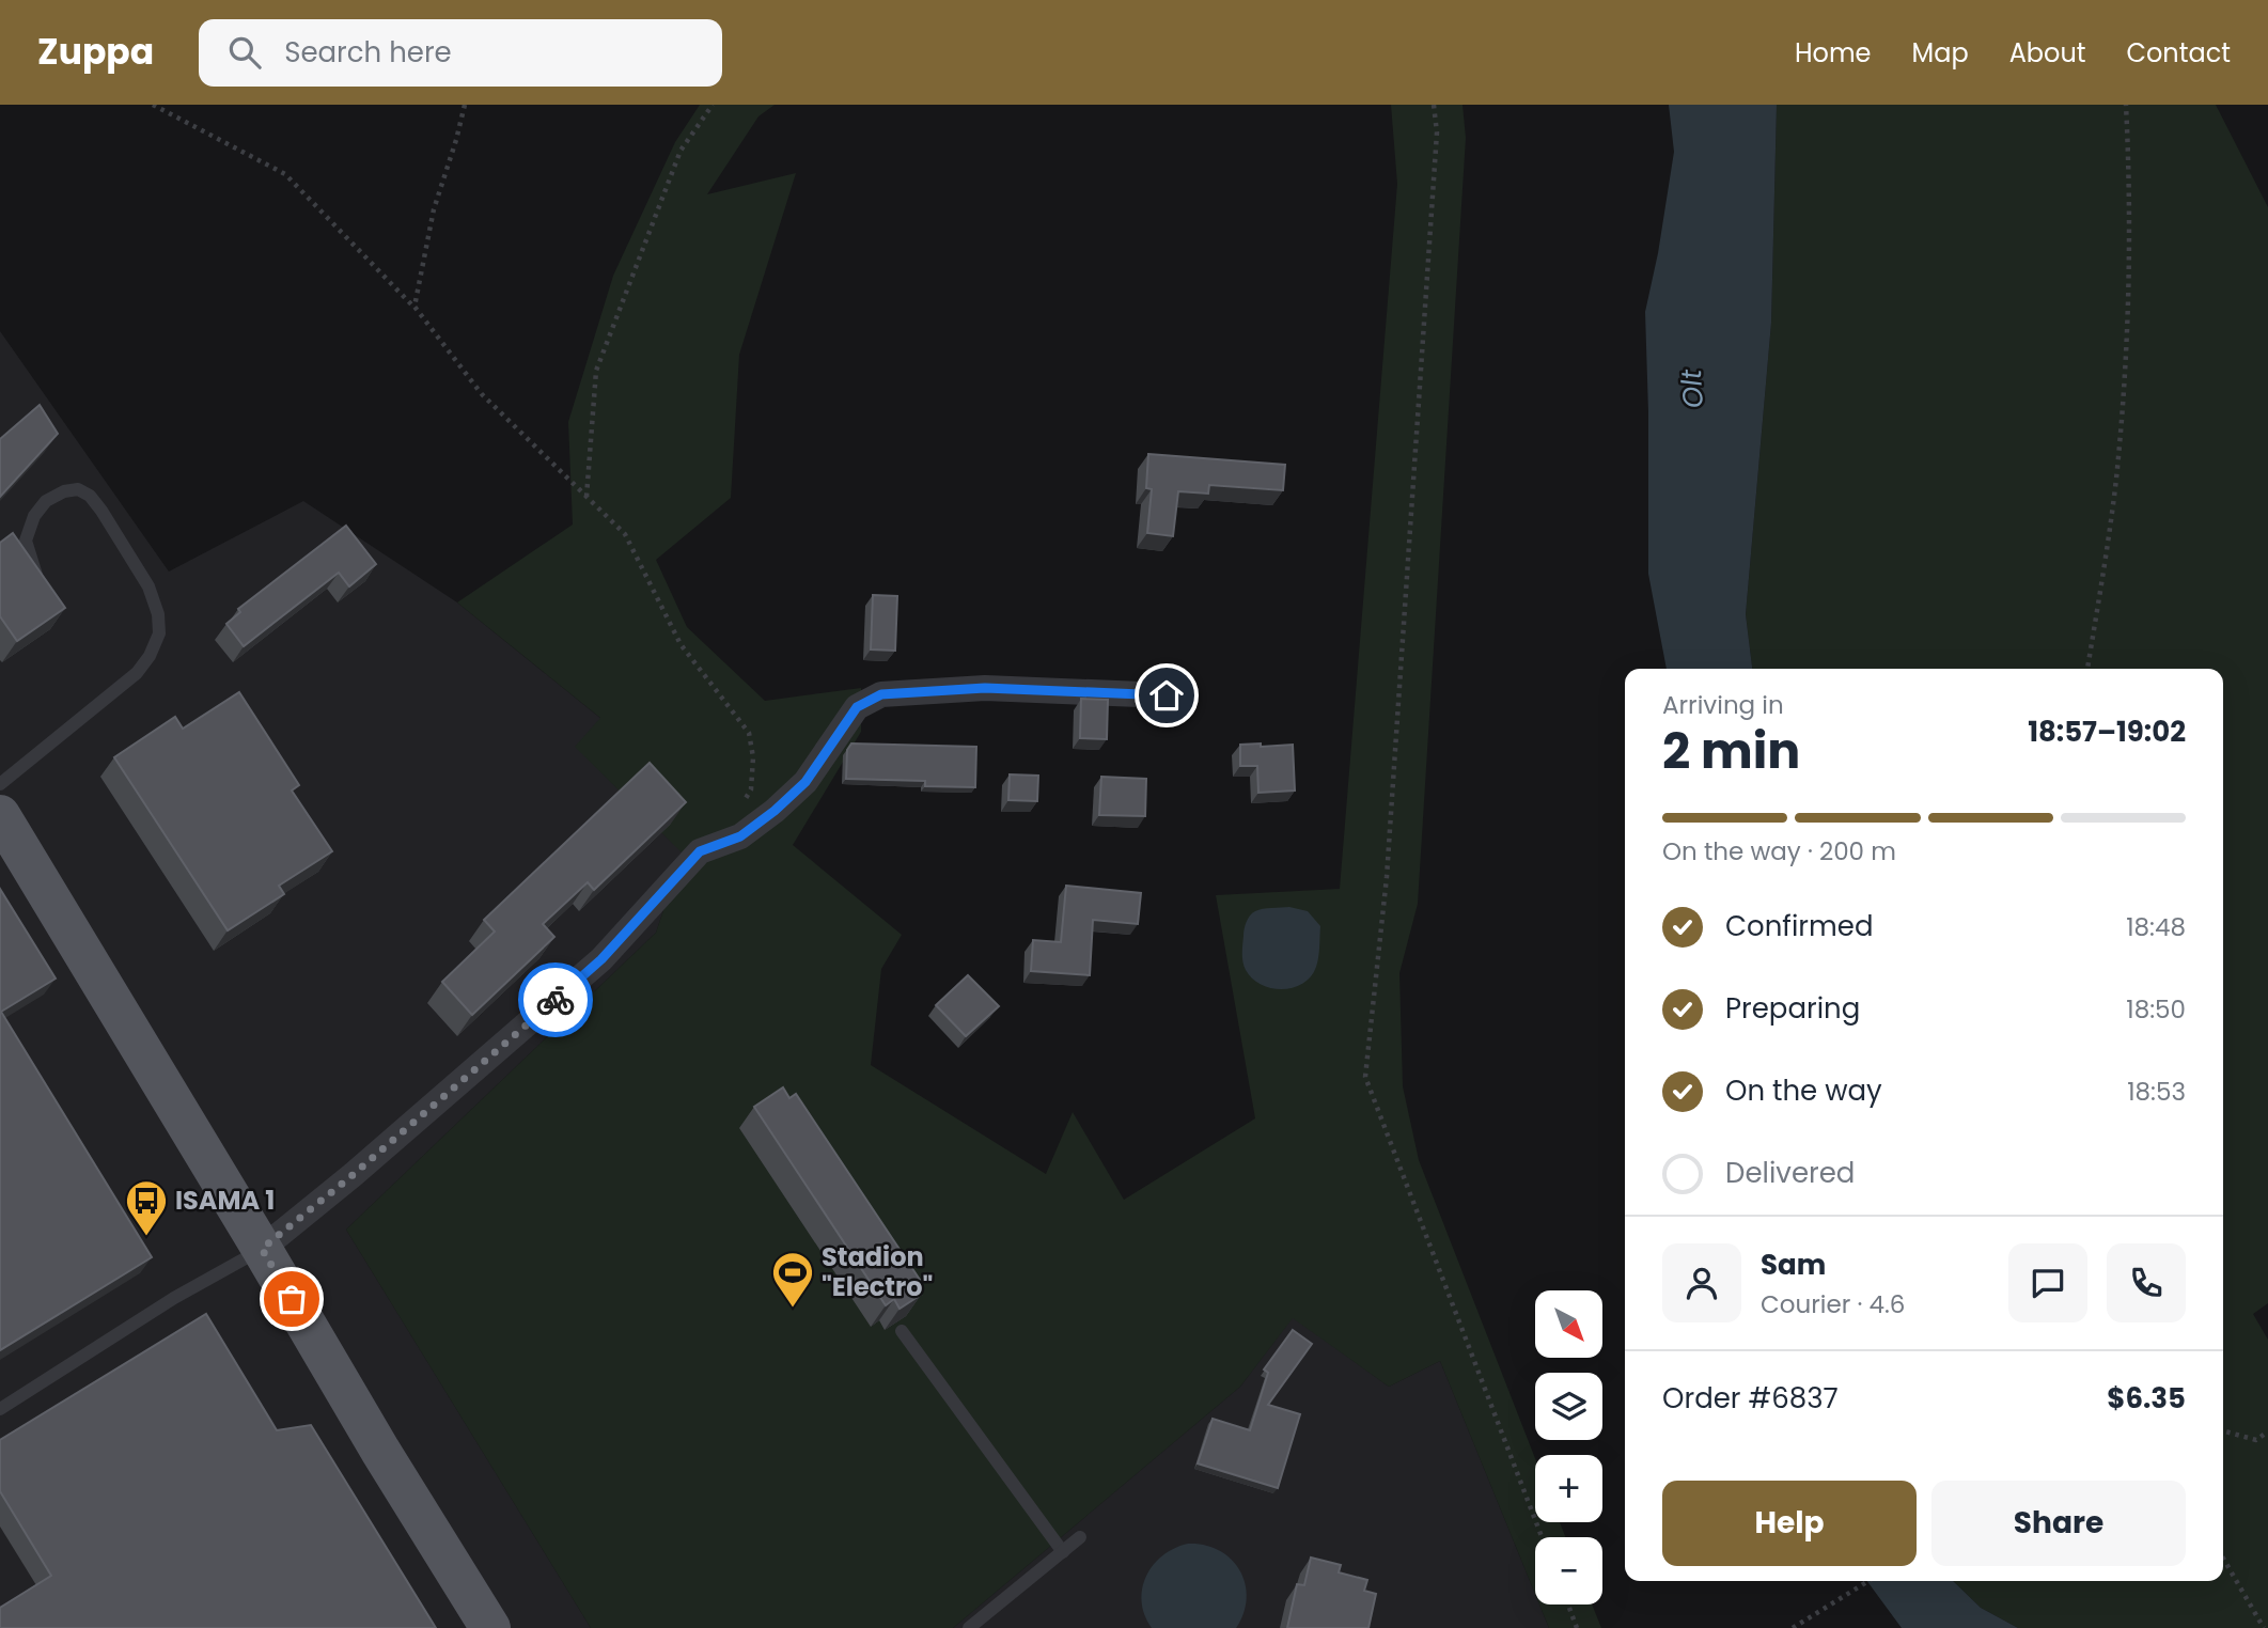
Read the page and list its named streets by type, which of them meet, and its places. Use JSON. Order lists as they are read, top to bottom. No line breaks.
{"water":["Olt"],"places":{"bus stop":["ISAMA 1"],"sports":["Stadion \"Electro\""]},"north":"bottom right","page":{"header":"Zuppa","search":"Search here","nav":["Home","Map","About","Contact"],"heading":["2 min","Arriving in","18:57–19:02"],"panel":["Sam","Courier · 4.6","Order #6837","$6.35"],"bar":"On the way · 200 m","list":[["Confirmed","18:48"],["Preparing","18:50"],["On the way","18:53"],"Delivered"],"map_buttons":["+","−"],"buttons":["Help","Share"]}}
